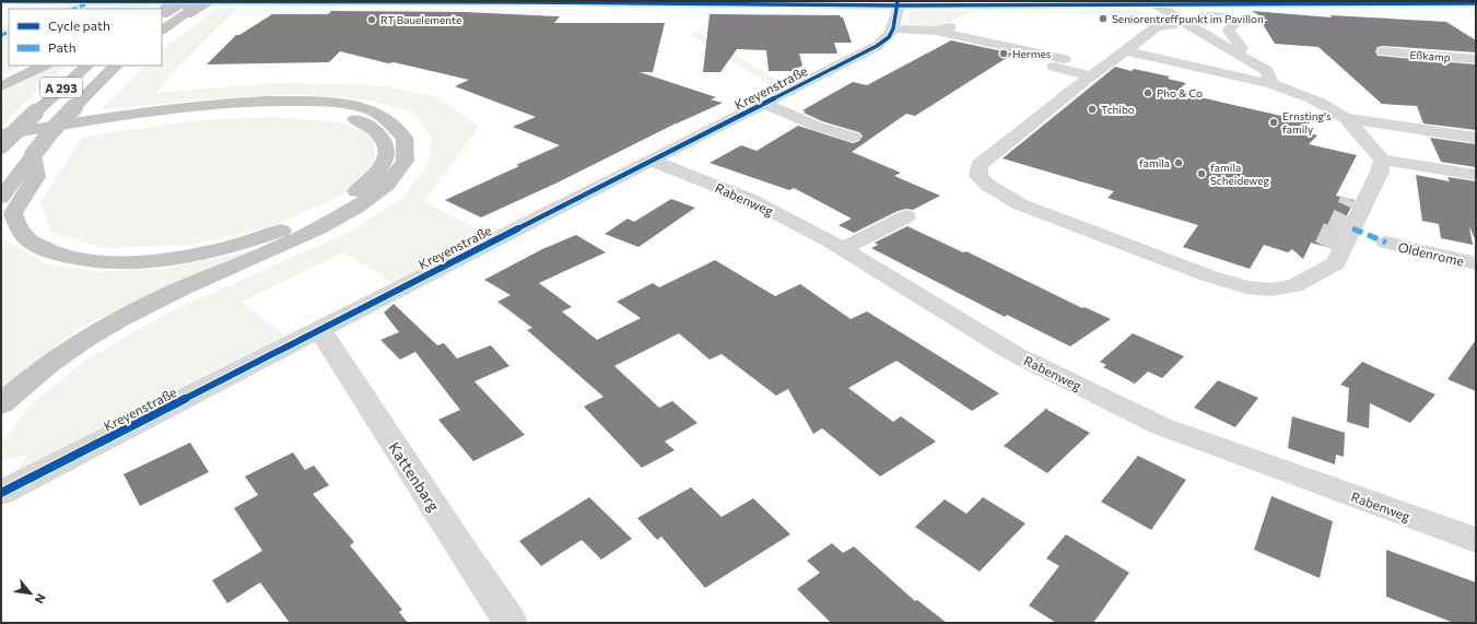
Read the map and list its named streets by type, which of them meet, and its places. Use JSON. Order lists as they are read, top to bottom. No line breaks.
{"streets":{"highway":["A 293"],"street":["Eßkamp","Kreyenstraße","Rabenweg","Oldenrome","Kattenbarg"]},"crossings":[["Kreyenstraße","Rabenweg"],["Kreyenstraße","Kattenbarg"]],"places":["Seniorentreffpunkt im Pavillon","RT Bauelemente","Hermes","Pho & Co","Tchibo","Ernsting's family","famila","famila Scheideweg"],"legend":["Cycle path","Path"],"north":"bottom right"}
